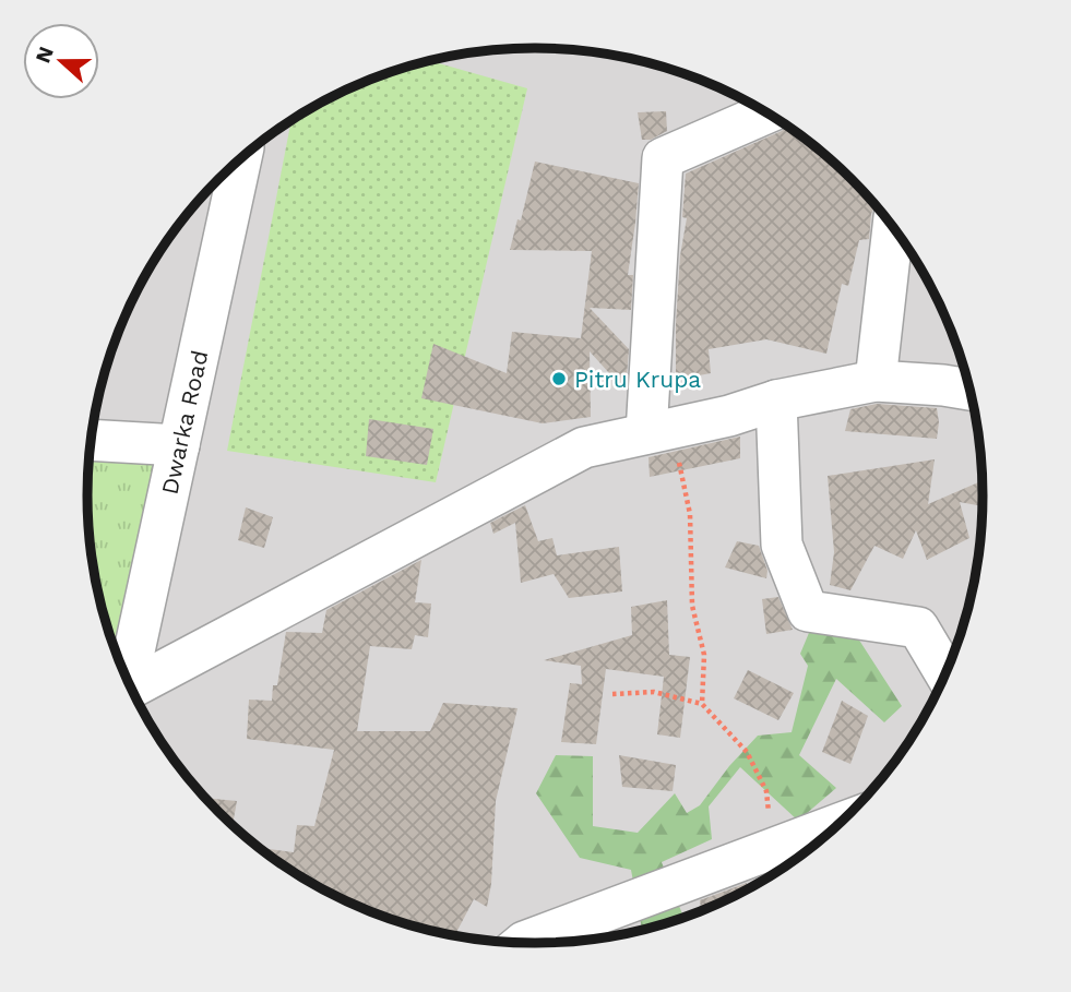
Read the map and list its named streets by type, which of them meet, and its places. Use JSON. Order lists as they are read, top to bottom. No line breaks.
{"streets":{"street":["Dwarka Road"]},"places":["Pitru Krupa"],"north":"left"}
